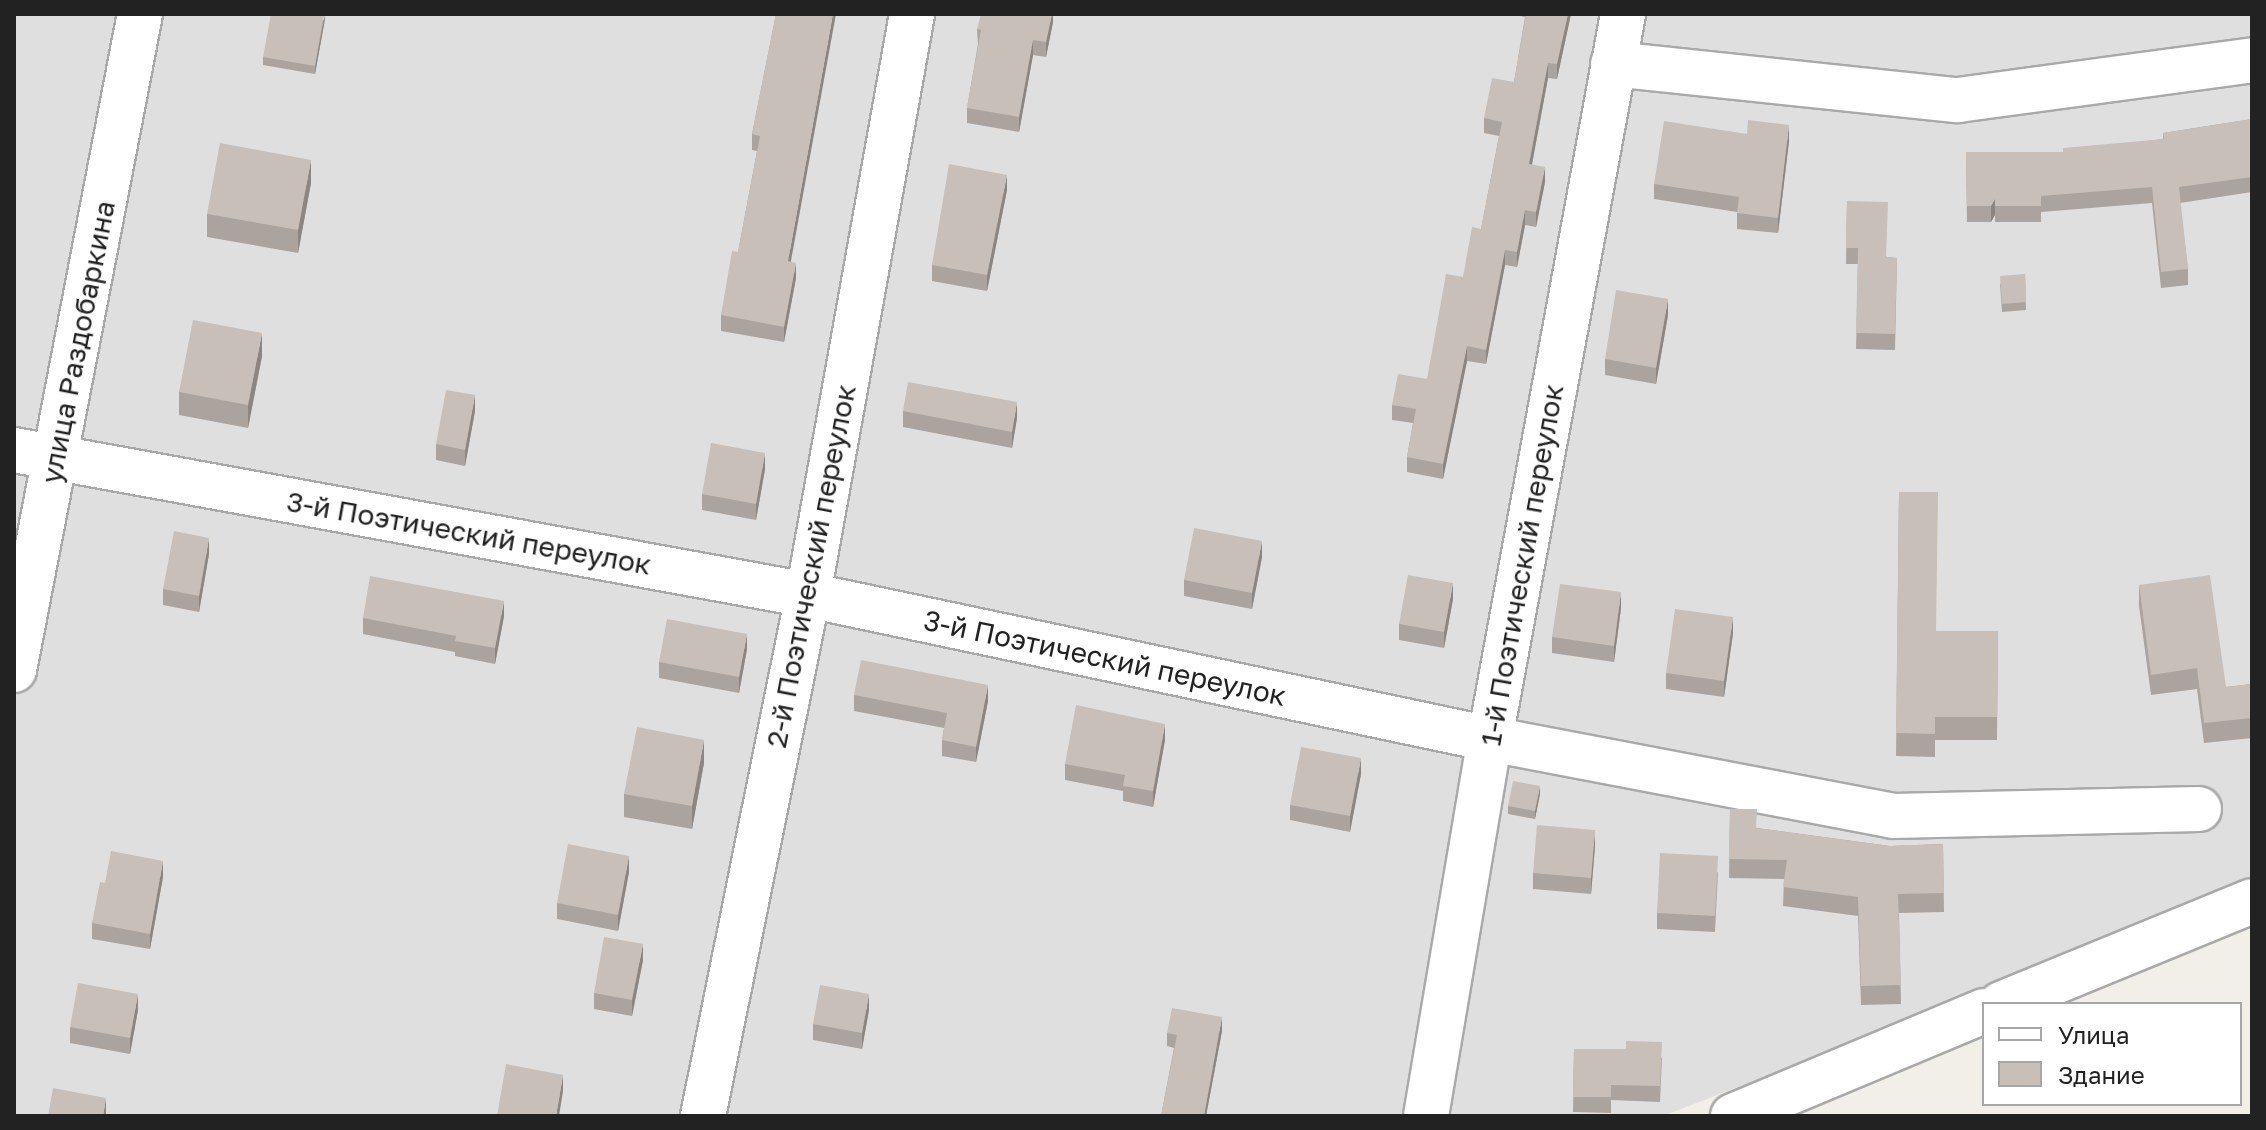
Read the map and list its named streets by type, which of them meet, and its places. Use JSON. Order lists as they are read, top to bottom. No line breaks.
{"streets":{"street":["улица Раздобаркина","3-й Поэтический переулок","1-й Поэтический переулок","2-й Поэтический переулок"]},"crossings":[["улица Раздобаркина","3-й Поэтический переулок"],["3-й Поэтический переулок","1-й Поэтический переулок"],["3-й Поэтический переулок","2-й Поэтический переулок"]],"legend":["Улица","Здание"]}
